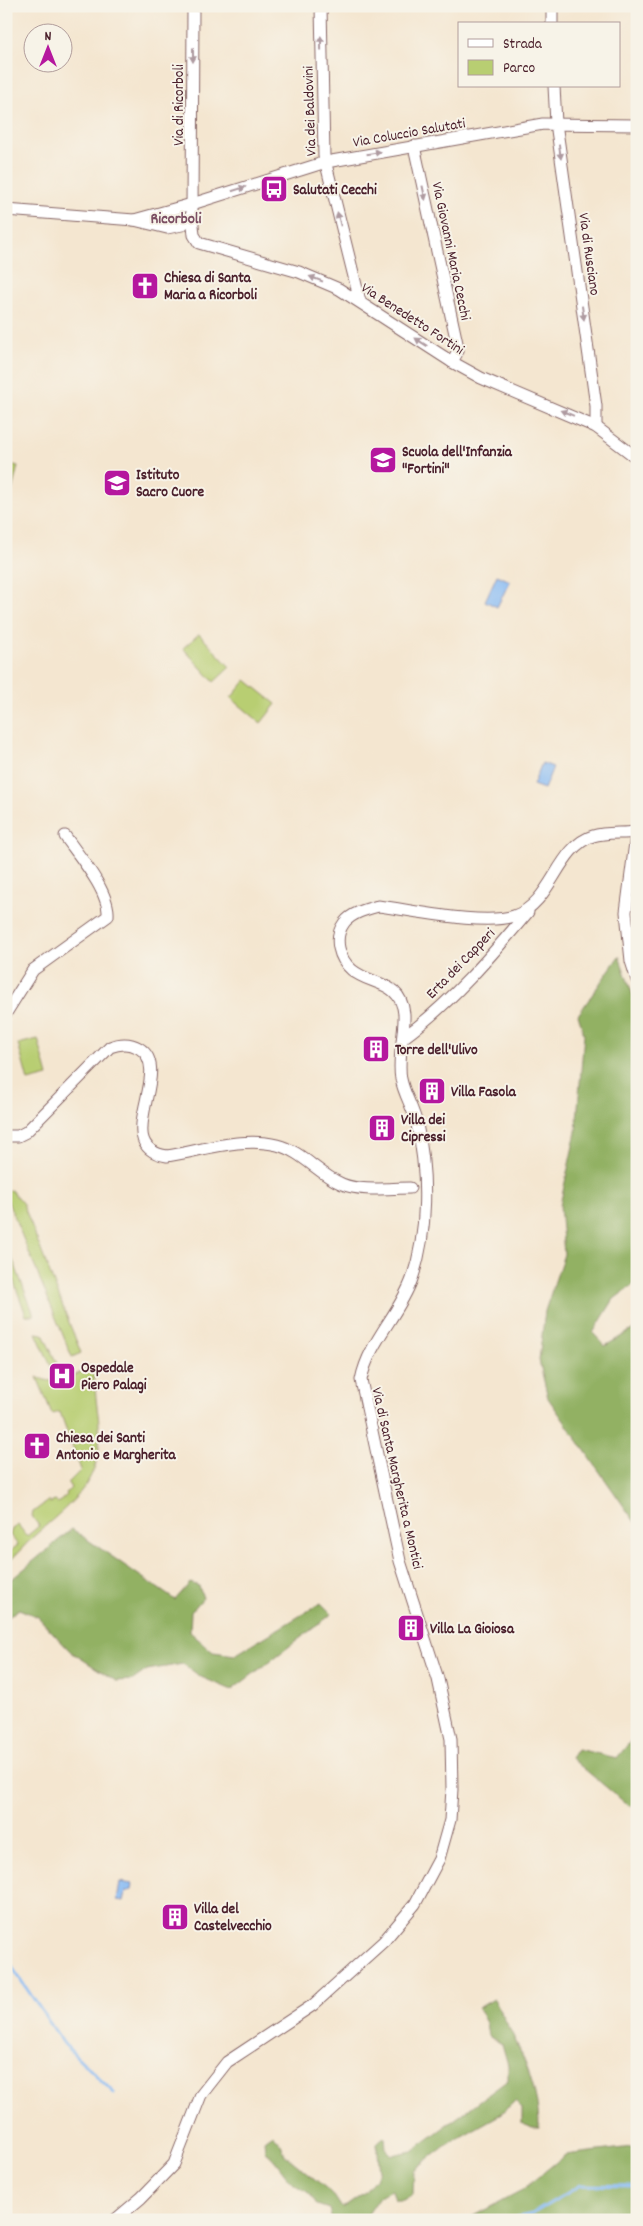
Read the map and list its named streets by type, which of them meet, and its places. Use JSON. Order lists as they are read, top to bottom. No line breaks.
{"streets":{"street":["Via di Ricorboli","Via dei Baldovini","Via Coluccio Salutati","Via Giovanni Maria Cecchi","Via di Rusciano","Via Benedetto Fortini","Erta dei Capperi","Via di Santa Margherita a Montici"]},"crossings":[["Via di Ricorboli","Via Coluccio Salutati"],["Via di Ricorboli","Via Benedetto Fortini"],["Via dei Baldovini","Via Coluccio Salutati"],["Via dei Baldovini","Via Benedetto Fortini"],["Via Coluccio Salutati","Via Giovanni Maria Cecchi"],["Via Coluccio Salutati","Via di Rusciano"],["Via Coluccio Salutati","Via Benedetto Fortini"],["Via Giovanni Maria Cecchi","Via Benedetto Fortini"],["Via di Rusciano","Via Benedetto Fortini"],["Erta dei Capperi","Via di Santa Margherita a Montici"]],"one_way":["Via di Ricorboli","Via dei Baldovini","Via Coluccio Salutati","Via Giovanni Maria Cecchi","Via di Rusciano","Via Benedetto Fortini"],"districts":["Ricorboli"],"places":{"bus stop":["Salutati Cecchi"],"church":["Chiesa di Santa Maria a Ricorboli","Chiesa dei Santi Antonio e Margherita"],"school or university":["Scuola dell'Infanzia \"Fortini\"","Istituto Sacro Cuore"],"building":["Torre dell'Ulivo","Villa Fasola","Villa dei Cipressi","Villa La Gioiosa","Villa del Castelvecchio"],"hospital":["Ospedale Piero Palagi"]},"legend":["Strada","Parco"],"north":"top"}
